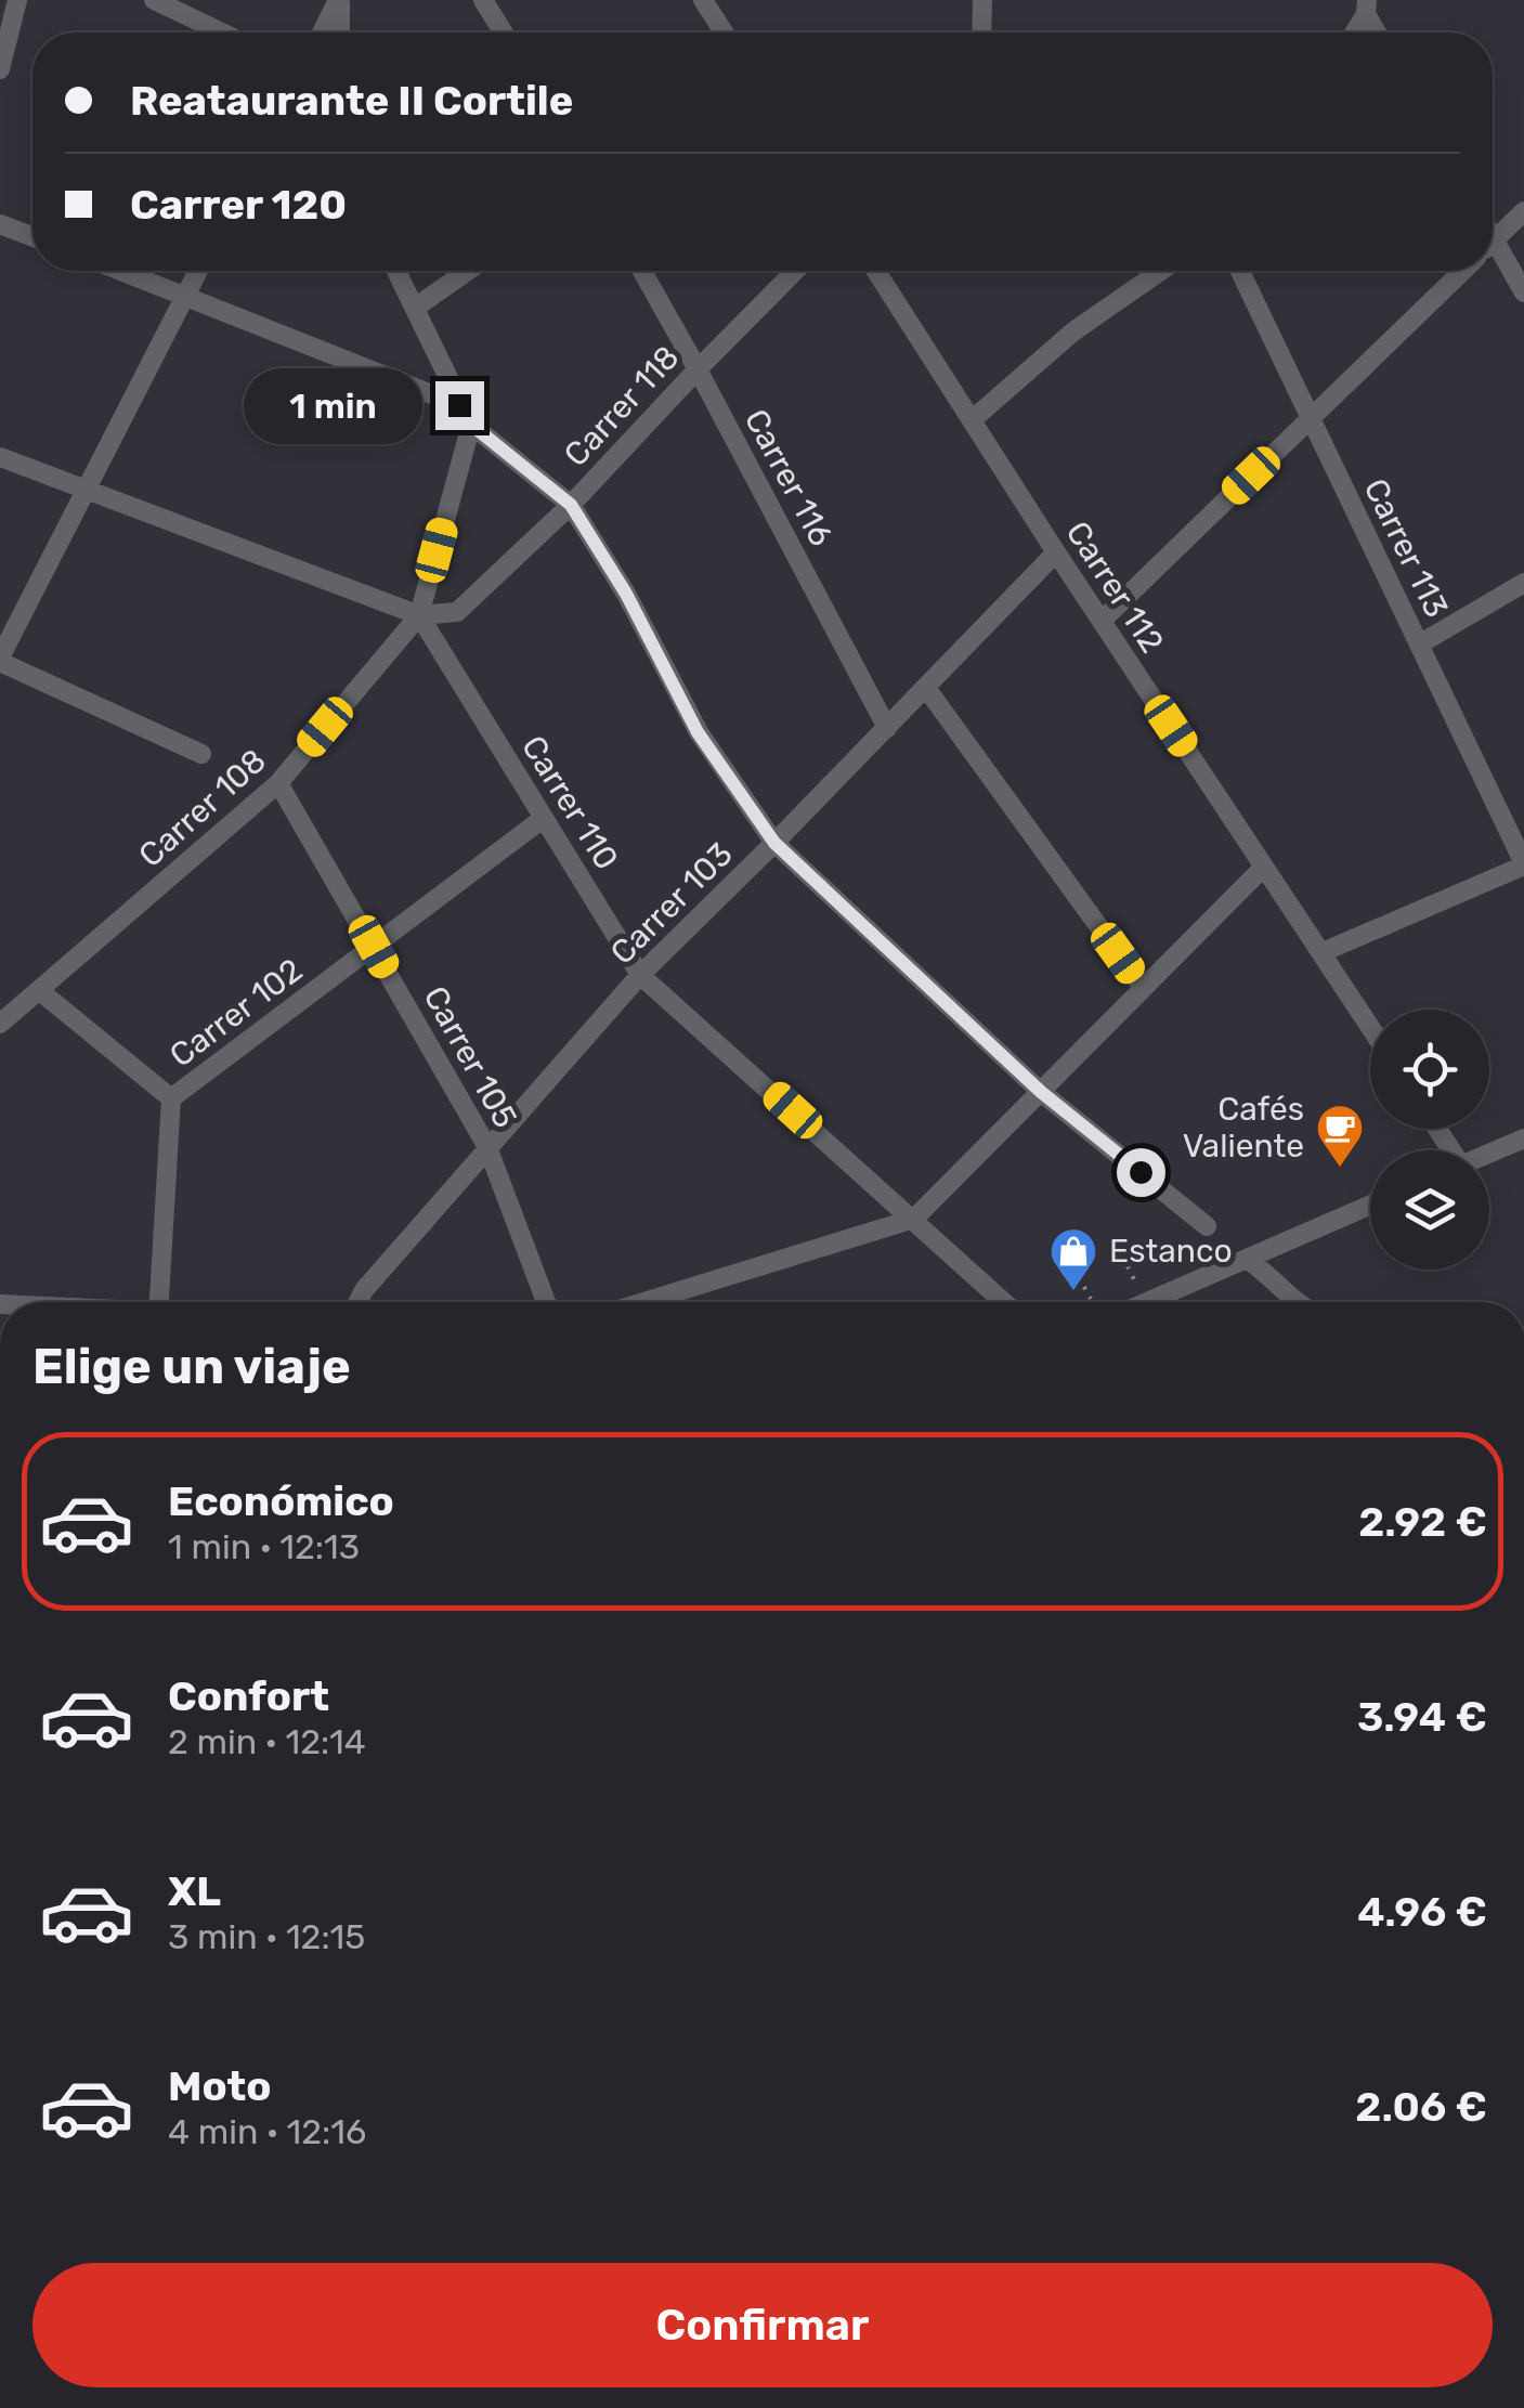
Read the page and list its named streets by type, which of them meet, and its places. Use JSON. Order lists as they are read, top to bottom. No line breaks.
{"streets":{"street":["Carrer 118","Carrer 116","Carrer 113","Carrer 112","Carrer 110","Carrer 108","Carrer 103","Carrer 102","Carrer 105"]},"crossings":[["Carrer 118","Carrer 116"],["Carrer 118","Carrer 110"],["Carrer 118","Carrer 108"],["Carrer 116","Carrer 103"],["Carrer 112","Carrer 103"],["Carrer 110","Carrer 108"],["Carrer 110","Carrer 103"],["Carrer 110","Carrer 102"],["Carrer 108","Carrer 102"],["Carrer 108","Carrer 105"],["Carrer 103","Carrer 105"],["Carrer 102","Carrer 105"]],"places":{"cafe":["Cafés Valiente"],"shop":["Estanco"]},"page":{"banner":["Reataurante II Cortile","Carrer 120"],"bubble":"1 min","heading":"Elige un viaje","list":[{"name":"Económico","note":"1 min · 12:13","value":"2.92 €"},{"name":"Confort","note":"2 min · 12:14","value":"3.94 €"},{"name":"XL","note":"3 min · 12:15","value":"4.96 €"},{"name":"Moto","note":"4 min · 12:16","value":"2.06 €"}],"buttons":"Confirmar"}}
